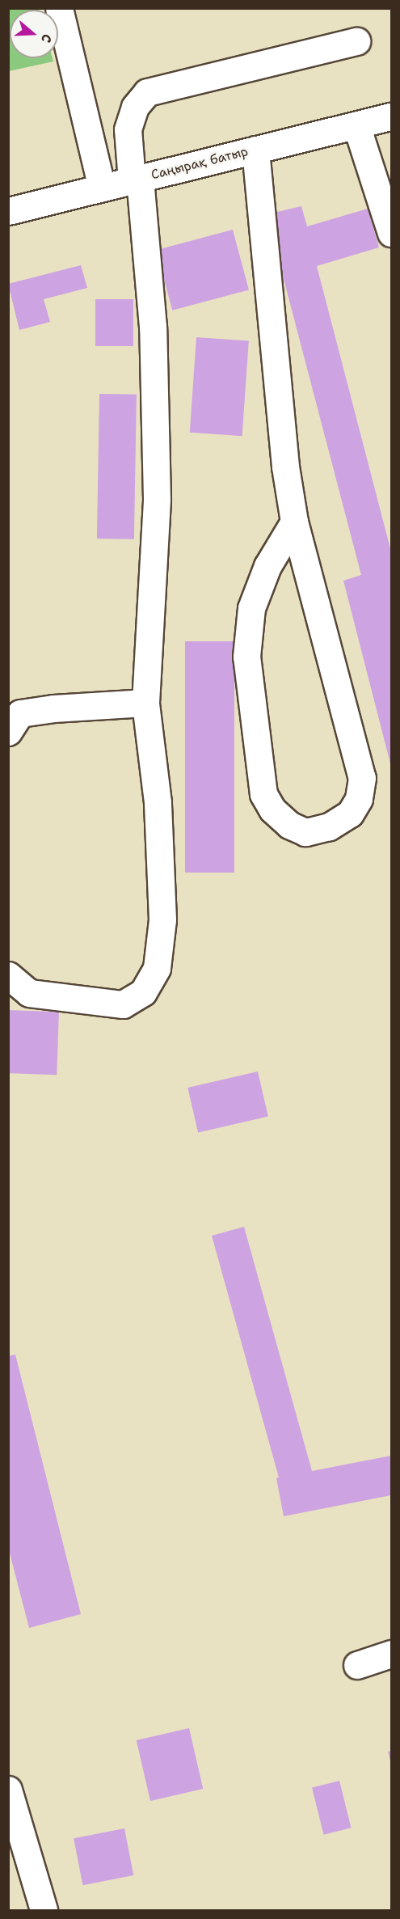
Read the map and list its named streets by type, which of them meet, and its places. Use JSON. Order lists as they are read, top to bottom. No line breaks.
{"streets":{"street":["Саңырақ батыр"]},"north":"right"}
